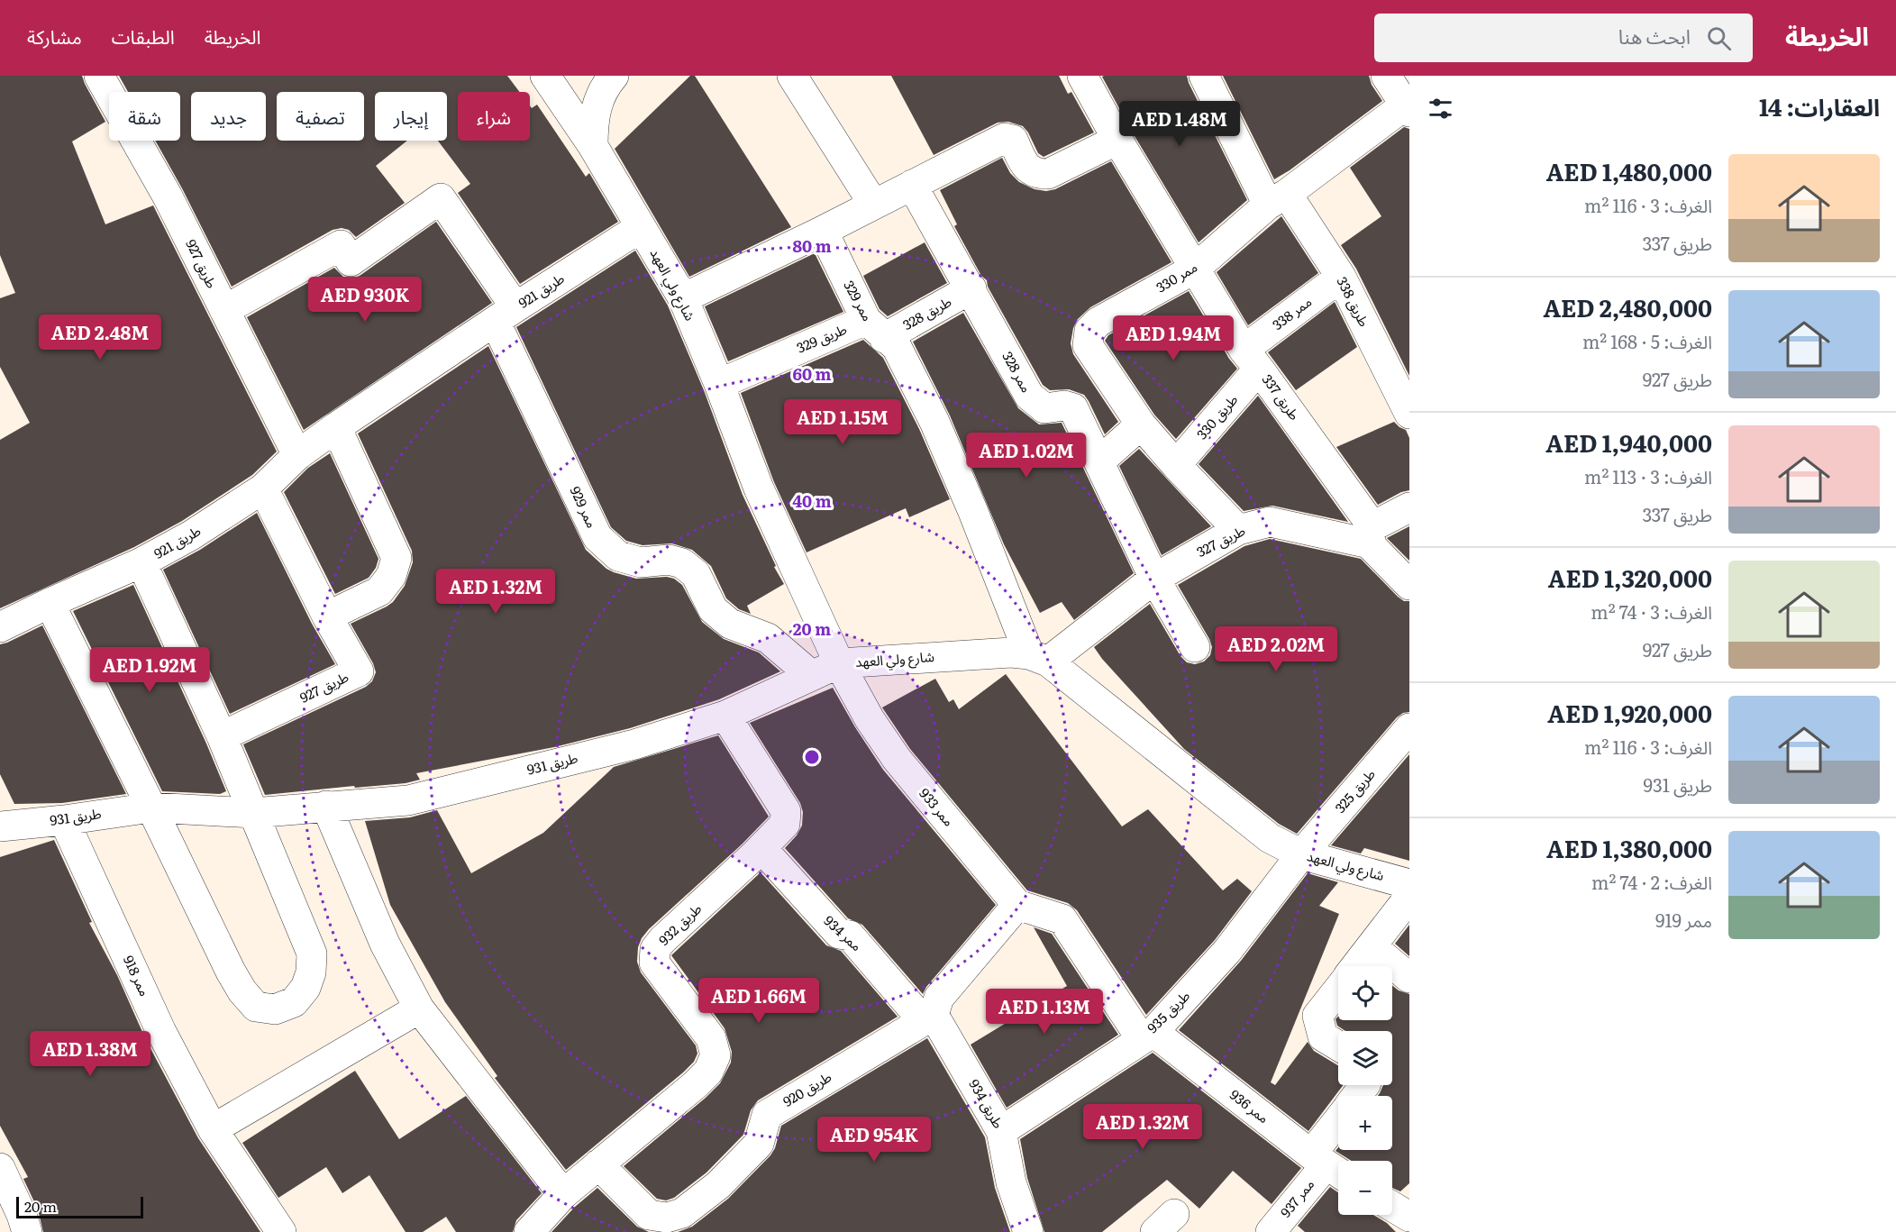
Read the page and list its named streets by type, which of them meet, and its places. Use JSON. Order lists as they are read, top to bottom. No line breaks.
{"streets":{"street":["طريق 927","ممر 330","شارع ولي العهد","طريق 921","ممر 329","طريق 338","طريق 328","ممر 338","طريق 329","ممر 328","طريق 337","طريق 330","ممر 929","طريق 327","طريق 931","طريق 325","ممر 933","طريق 932","ممر 934","ممر 918","طريق 935","طريق 920","طريق 934","ممر 936","ممر 937"]},"crossings":[["طريق 927","طريق 921"],["طريق 927","ممر 929"],["ممر 330","طريق 338"],["ممر 330","طريق 337"],["ممر 330","طريق 330"],["ممر 330","طريق 327"],["شارع ولي العهد","طريق 921"],["شارع ولي العهد","ممر 329"],["شارع ولي العهد","طريق 329"],["شارع ولي العهد","طريق 327"],["شارع ولي العهد","طريق 931"],["شارع ولي العهد","طريق 325"],["شارع ولي العهد","ممر 933"],["شارع ولي العهد","طريق 935"],["طريق 921","ممر 929"],["ممر 329","طريق 328"],["ممر 329","طريق 329"],["ممر 329","طريق 327"],["طريق 338","ممر 338"],["طريق 328","طريق 329"],["طريق 328","ممر 328"],["ممر 338","طريق 337"],["ممر 338","طريق 330"],["ممر 328","طريق 327"],["طريق 337","طريق 330"],["طريق 337","طريق 327"],["ممر 929","طريق 931"],["طريق 931","ممر 933"],["طريق 931","طريق 932"],["طريق 931","ممر 918"],["طريق 325","طريق 935"],["ممر 933","ممر 936"],["طريق 932","ممر 934"],["طريق 932","طريق 920"],["ممر 934","طريق 920"],["ممر 934","طريق 934"],["طريق 935","طريق 934"],["طريق 935","ممر 936"],["طريق 920","طريق 934"],["ممر 936","ممر 937"]],"scale_bar":"20 m","page":{"header":"الخريطة","search":"ابحث هنا","nav":["الخريطة","الطبقات","مشاركة"],"heading":"العقارات: 14","chip":["شراء","إيجار","تصفية","جديد","شقة"],"price":["AED 1.48M","AED 930K","AED 2.48M","AED 1.94M","AED 1.15M","AED 1.02M","AED 1.32M","AED 2.02M","AED 1.92M","AED 1.66M","AED 1.13M","AED 1.38M","AED 1.32M","AED 954K"],"list":[{"name":"AED 1,480,000","note":"الغرف: 3 · 116 m² · طريق 337"},{"name":"AED 2,480,000","note":"الغرف: 5 · 168 m² · طريق 927"},{"name":"AED 1,940,000","note":"الغرف: 3 · 113 m² · طريق 337"},{"name":"AED 1,320,000","note":"الغرف: 3 · 74 m² · طريق 927"},{"name":"AED 1,920,000","note":"الغرف: 3 · 116 m² · طريق 931"},{"name":"AED 1,380,000","note":"الغرف: 2 · 74 m² · ممر 919"}],"map_buttons":["+","−"],"scale":"20 m"},"rings":["80 m","60 m","40 m","20 m"]}
